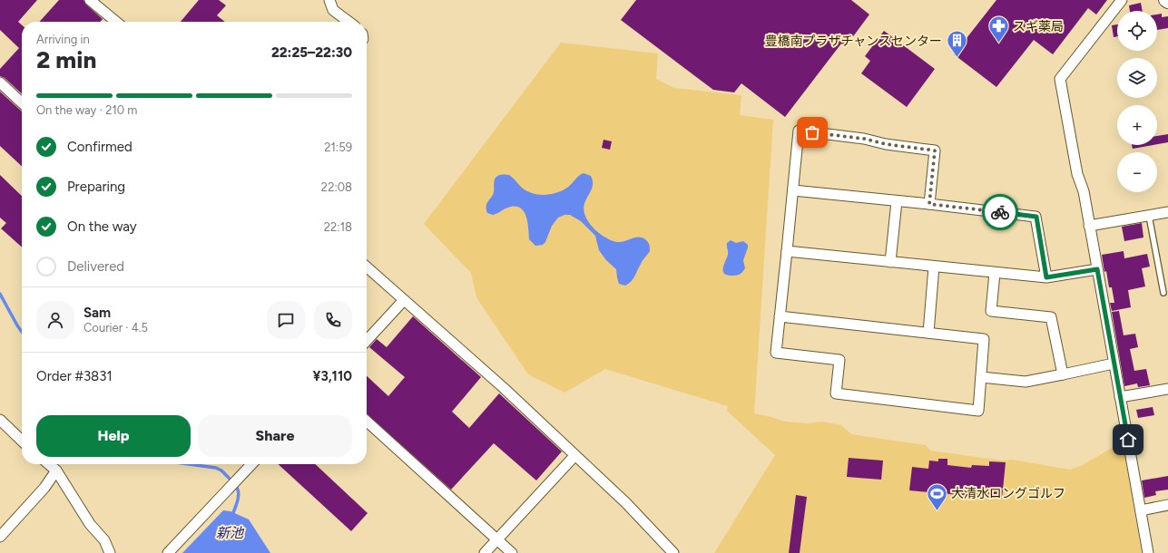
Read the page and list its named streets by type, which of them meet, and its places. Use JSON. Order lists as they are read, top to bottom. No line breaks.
{"water":["新池"],"places":{"pharmacy":["スギ薬局"],"building":["豊橋南プラザチャンスセンター"],"sports":["大清水ロングゴルフ"]},"page":{"map_buttons":["+","−"],"heading":["2 min","Arriving in","22:25–22:30"],"panel":["Sam","Courier · 4.5","Order #3831","¥3,110"],"bar":"On the way · 210 m","list":[["Confirmed","21:59"],["Preparing","22:08"],["On the way","22:18"],"Delivered"],"buttons":["Help","Share"]}}
